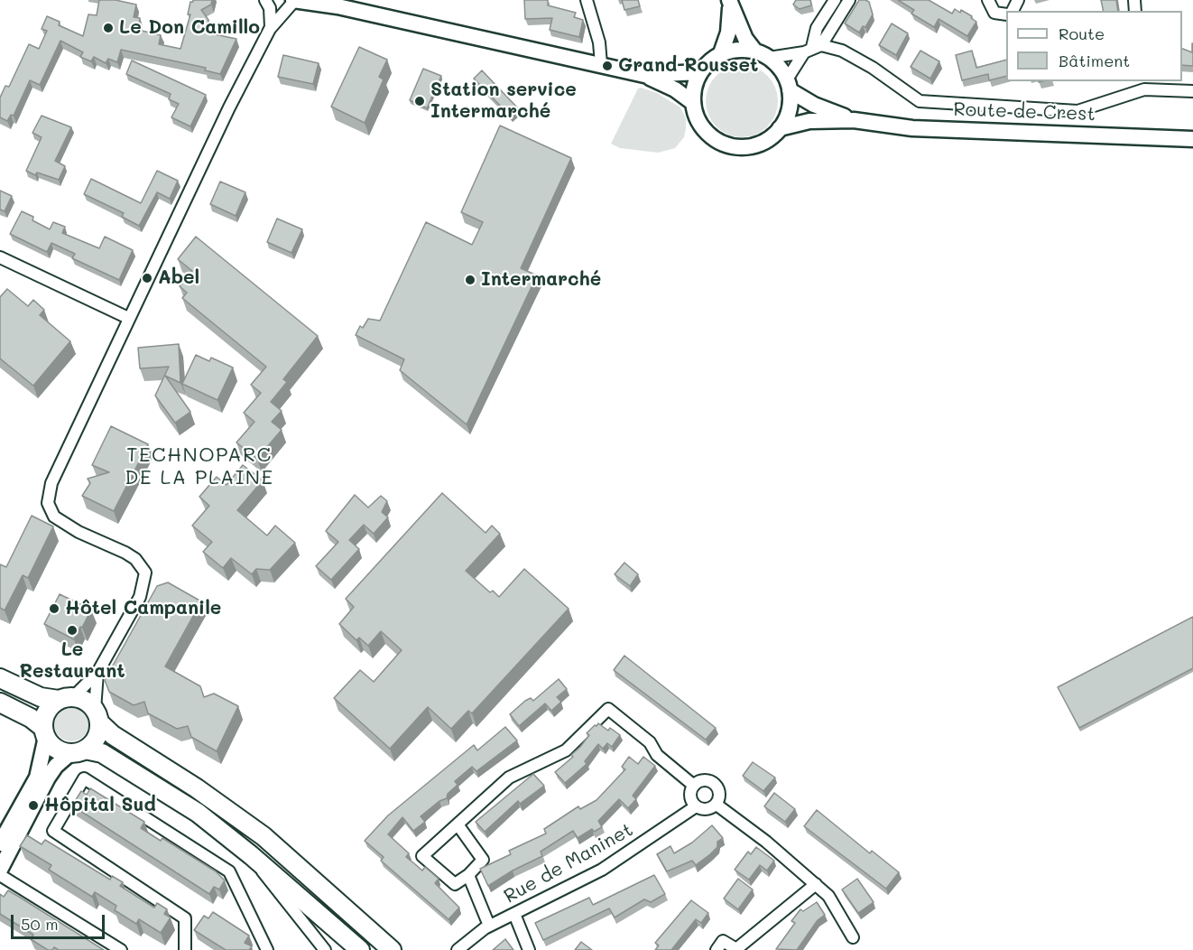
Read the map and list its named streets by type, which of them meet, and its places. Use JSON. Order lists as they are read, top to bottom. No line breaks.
{"streets":{"main road":["Route de Crest"],"street":["Rue de Maninet"]},"districts":["TECHNOPARC DE LA PLAINE"],"places":["Le Don Camillo","Grand Rousset","Station service Intermarché","Abel","Intermarché","Hôtel Campanile","Le Restaurant","Hôpital Sud"],"legend":["Route","Bâtiment"],"scale_bar":"50 m"}
